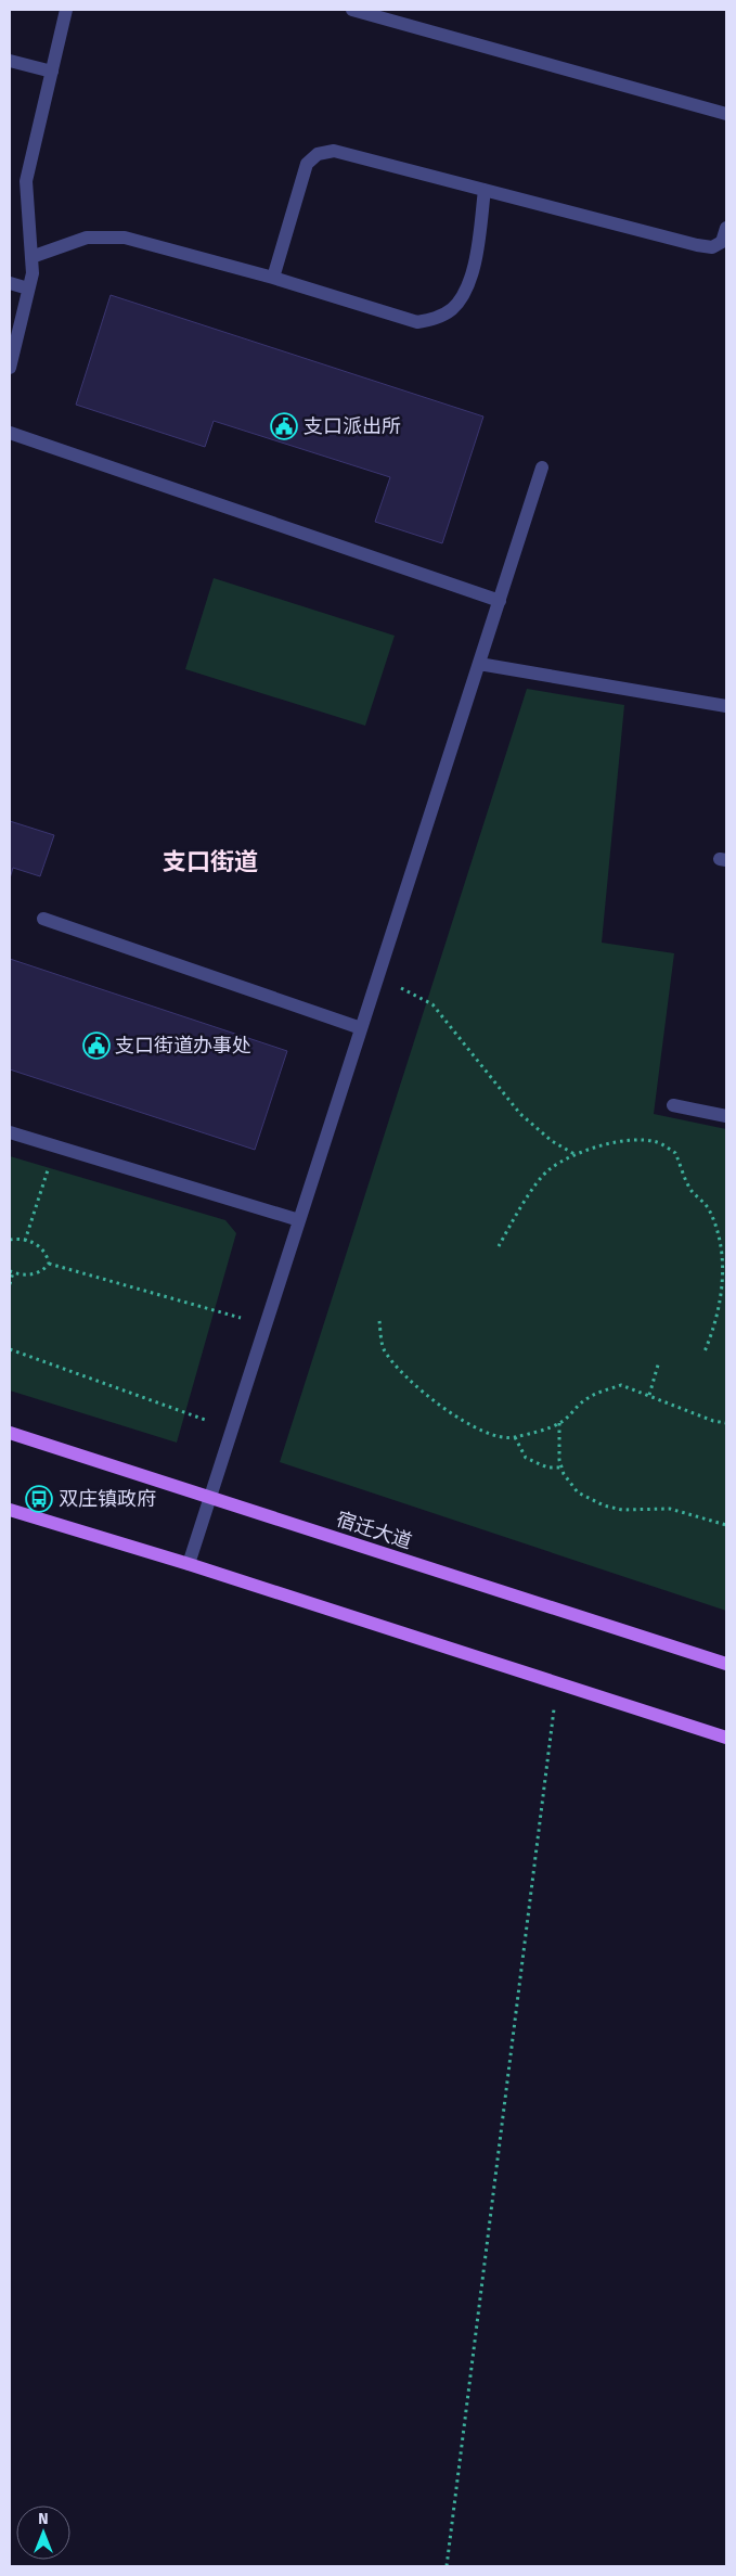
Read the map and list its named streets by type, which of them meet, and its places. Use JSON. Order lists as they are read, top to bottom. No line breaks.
{"streets":{"main road":["宿迁大道"]},"districts":["支口街道"],"places":{"public building":["支口派出所","支口街道办事处"],"bus stop":["双庄镇政府"]},"north":"top"}
